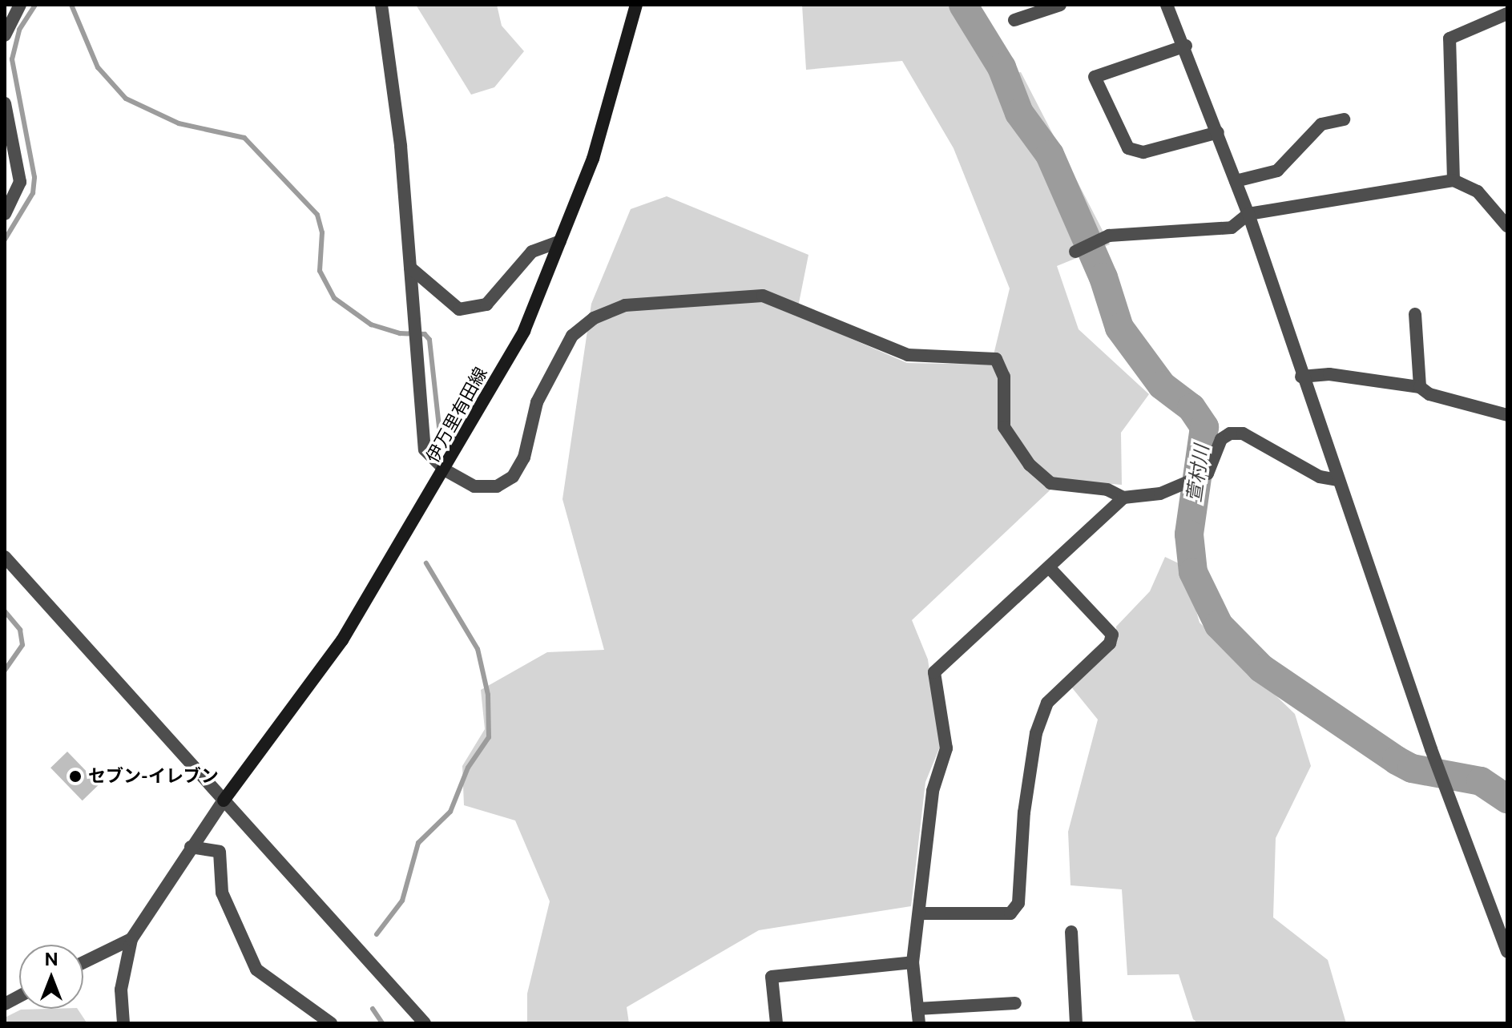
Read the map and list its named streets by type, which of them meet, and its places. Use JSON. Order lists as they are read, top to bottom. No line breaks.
{"streets":{"main road":["伊万里有田線"]},"water":["萱村川"],"places":["セブン-イレブン"],"north":"top"}
